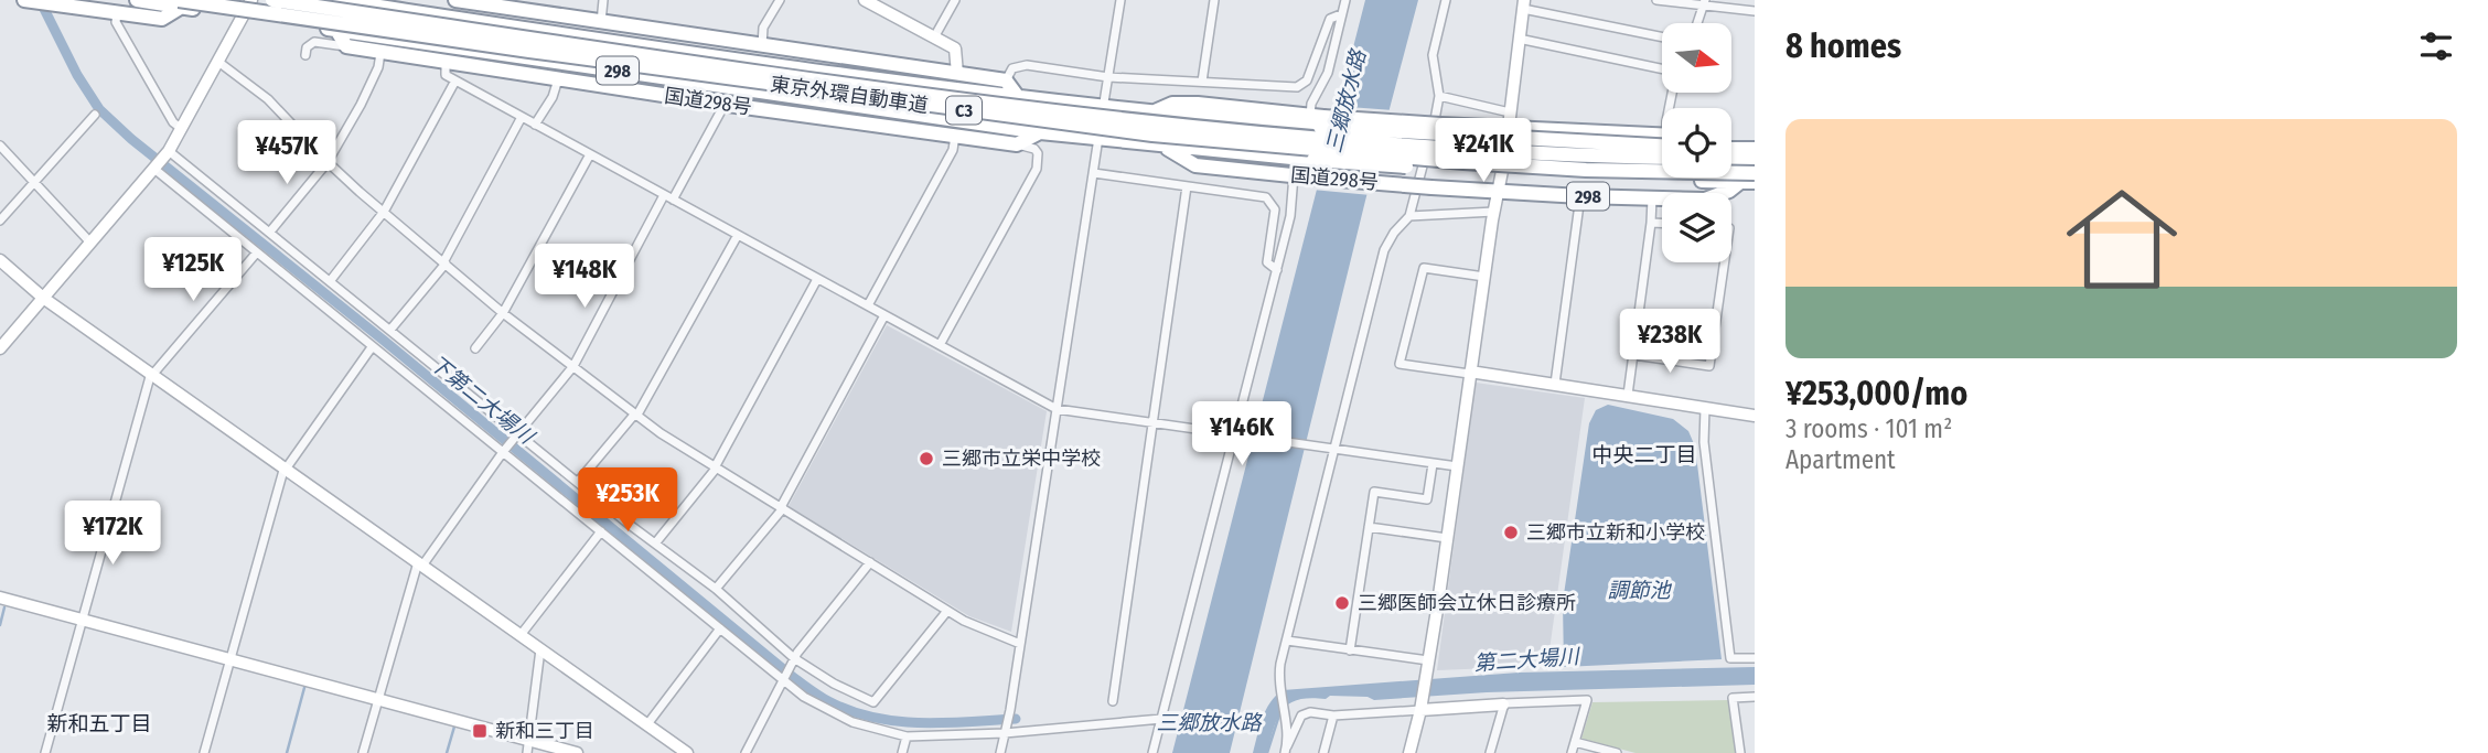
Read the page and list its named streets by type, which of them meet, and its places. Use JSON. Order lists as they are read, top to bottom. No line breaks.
{"streets":{"highway":["298","東京外環自動車道","国道298号","C3"]},"crossings":[["東京外環自動車道","国道298号"]],"districts":["中央二丁目","新和五丁目"],"water":["三郷放水路","下第二大場川","調節池","第二大場川"],"places":{"other":["三郷市立栄中学校","三郷市立新和小学校","三郷医師会立休日診療所"],"transit":["新和三丁目"]},"north":"right","page":{"heading":"8 homes","list":[{"name":"¥253,000/mo","note":"3 rooms · 101 m² · Apartment"}],"price":["¥241K","¥457K","¥125K","¥148K","¥238K","¥146K","¥253K","¥172K"]}}
